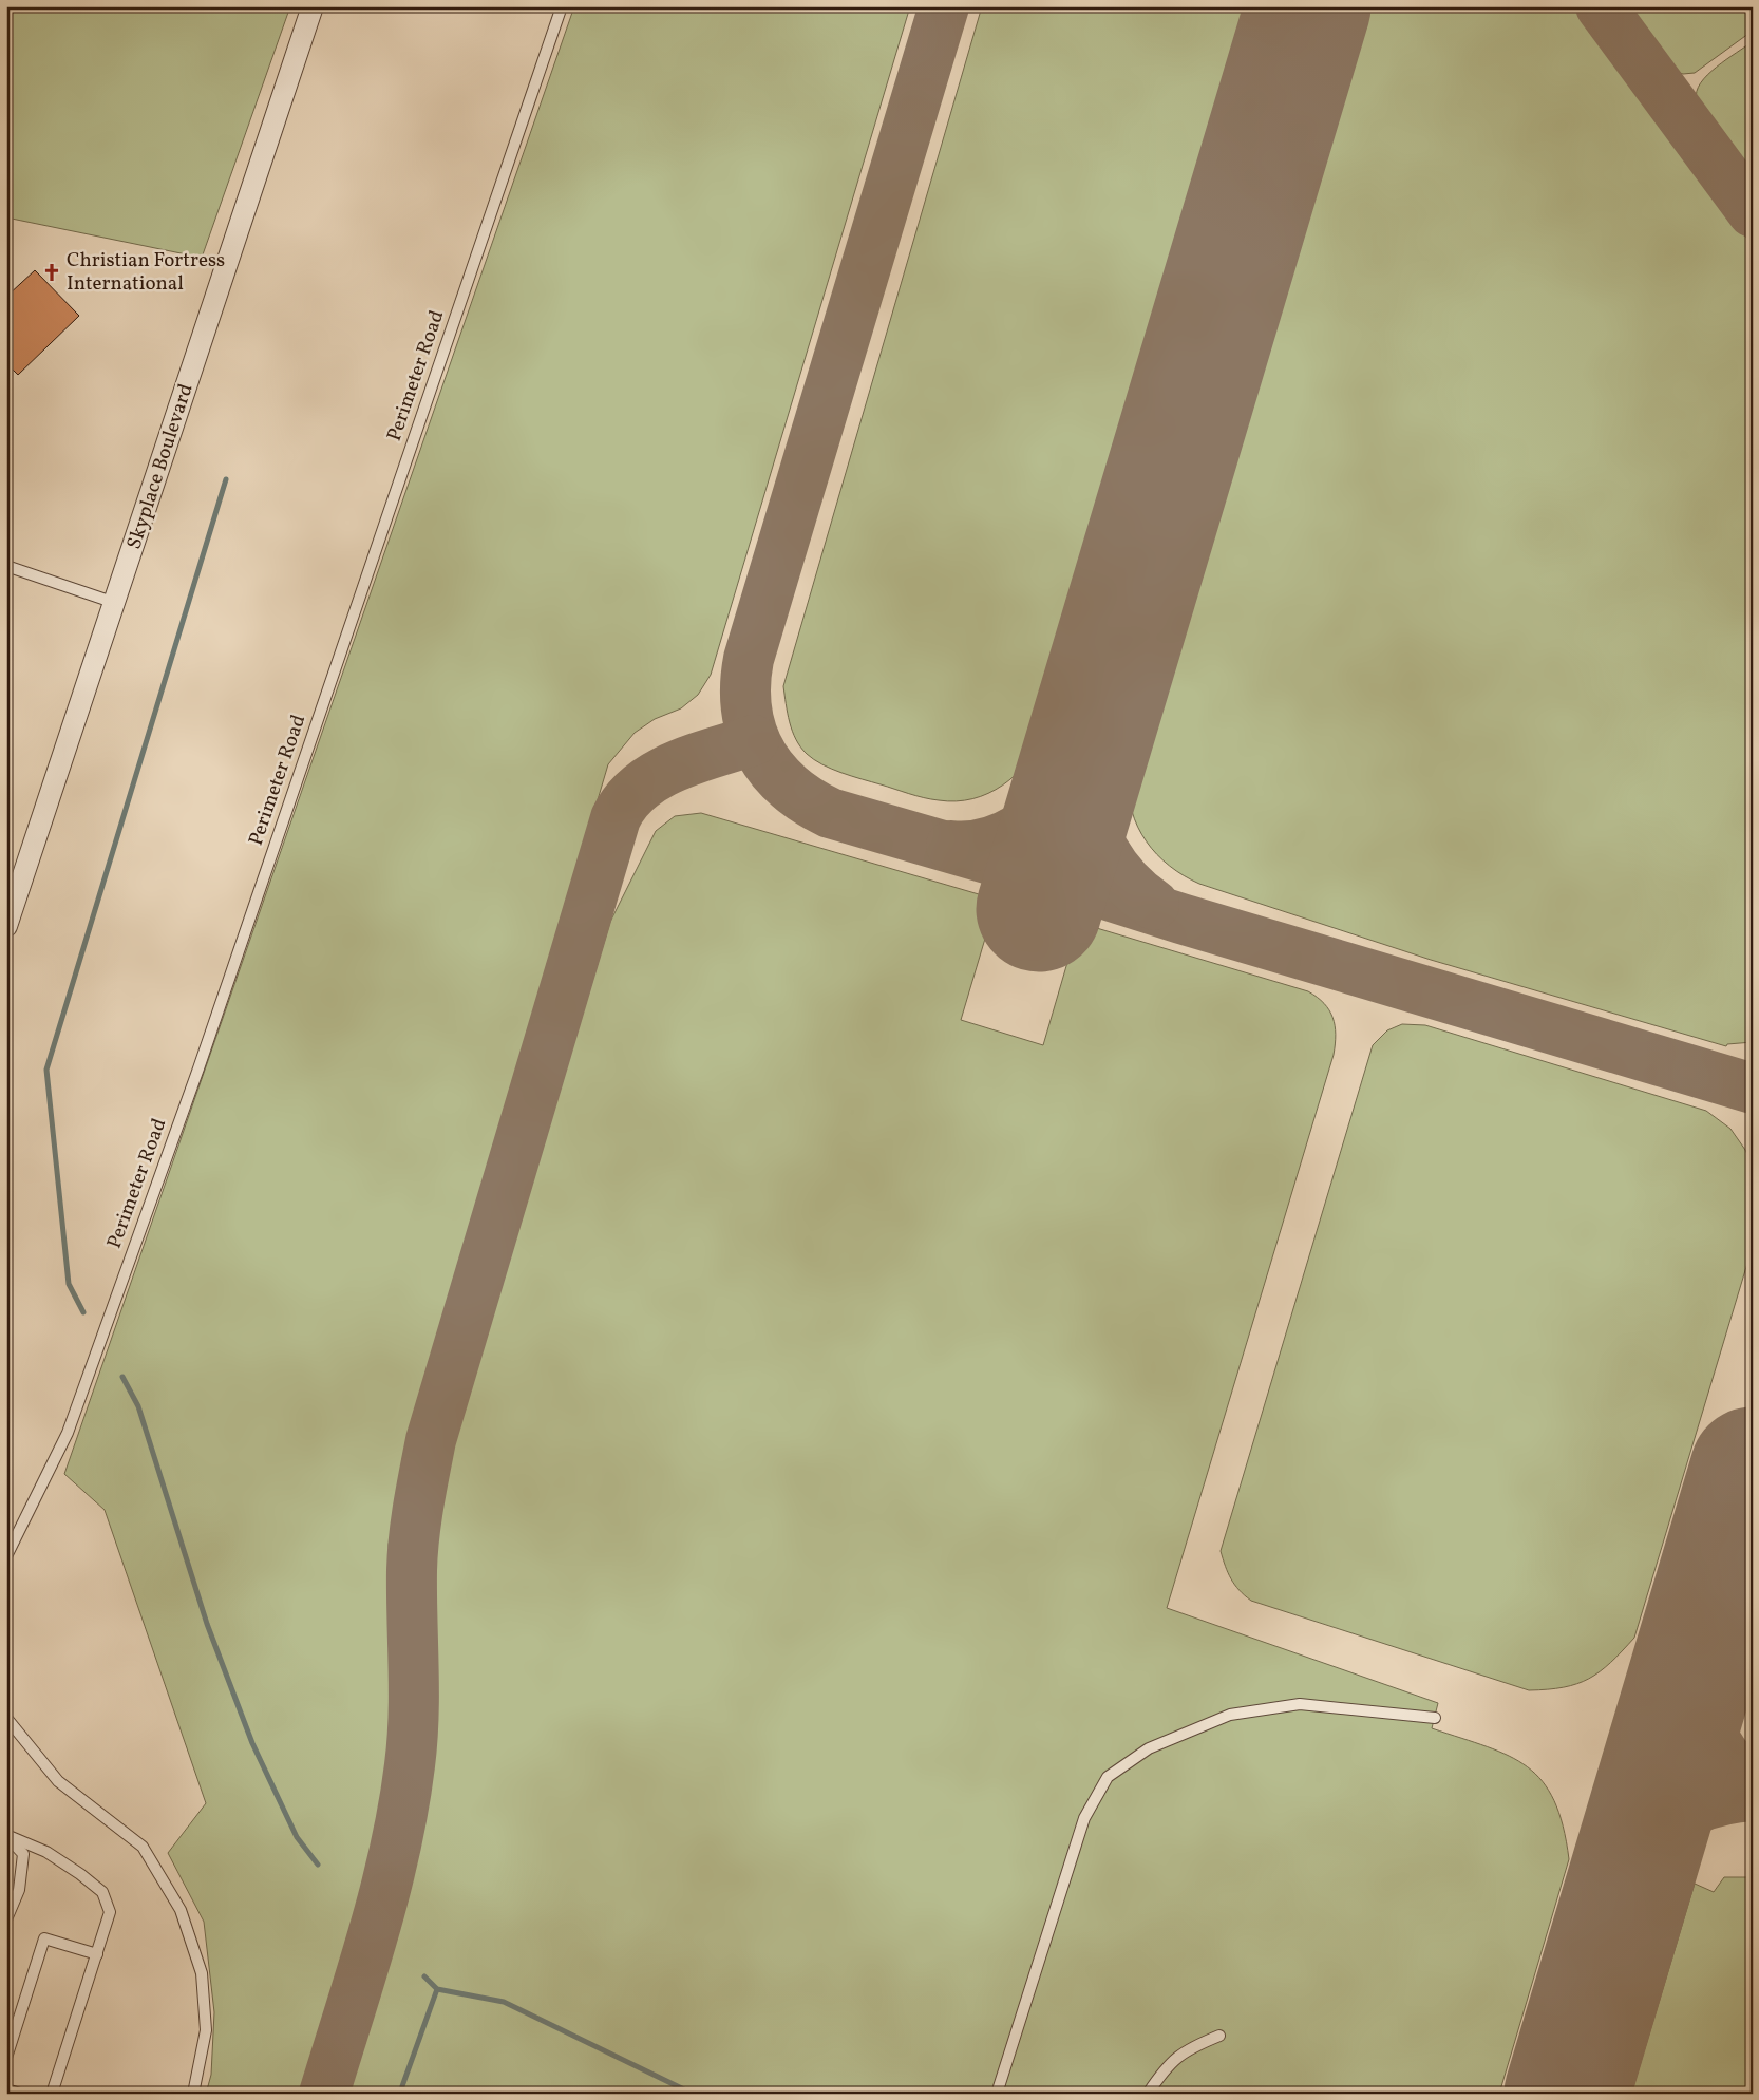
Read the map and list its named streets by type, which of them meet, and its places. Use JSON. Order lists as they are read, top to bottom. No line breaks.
{"streets":{"street":["Skyplace Boulevard"],"lane":["Perimeter Road"]},"places":{"church":["Christian Fortress International"]}}
